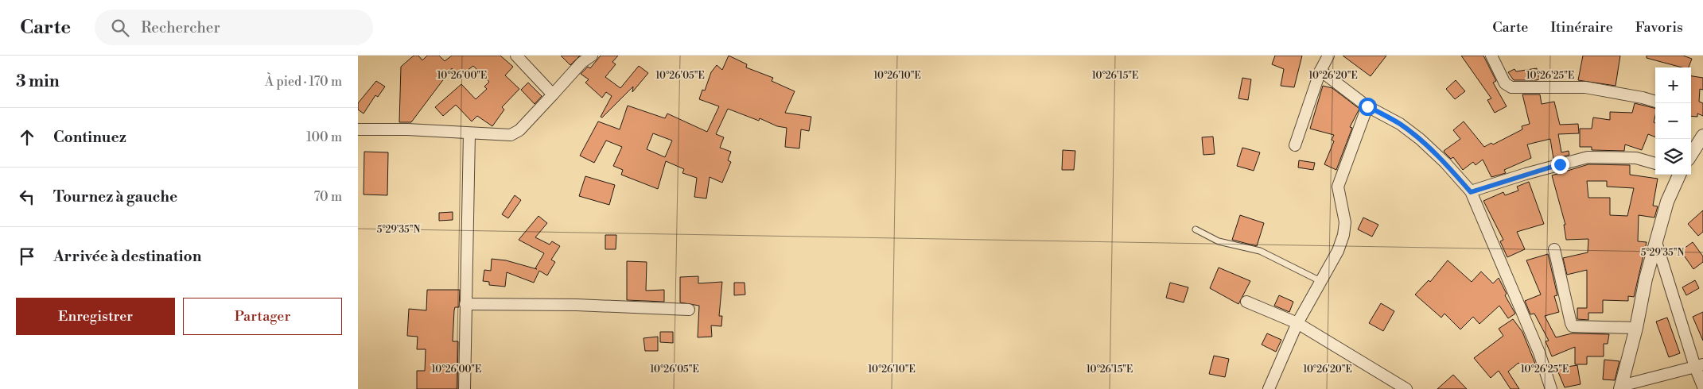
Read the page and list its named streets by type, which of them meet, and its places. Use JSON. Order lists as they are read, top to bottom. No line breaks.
{"page":{"header":"Carte","search":"Rechercher","nav":["Carte","Itinéraire","Favoris"],"heading":["3 min","À pied · 170 m"],"map_buttons":["+","−"],"list":[["Continuez","100 m"],["Tournez à gauche","70 m"],"Arrivée à destination"],"buttons":["Enregistrer","Partager"]},"coordinates":["10°26'00\"E","10°26'05\"E","10°26'10\"E","10°26'15\"E","10°26'20\"E","10°26'25\"E","5°29'35\"N"]}
